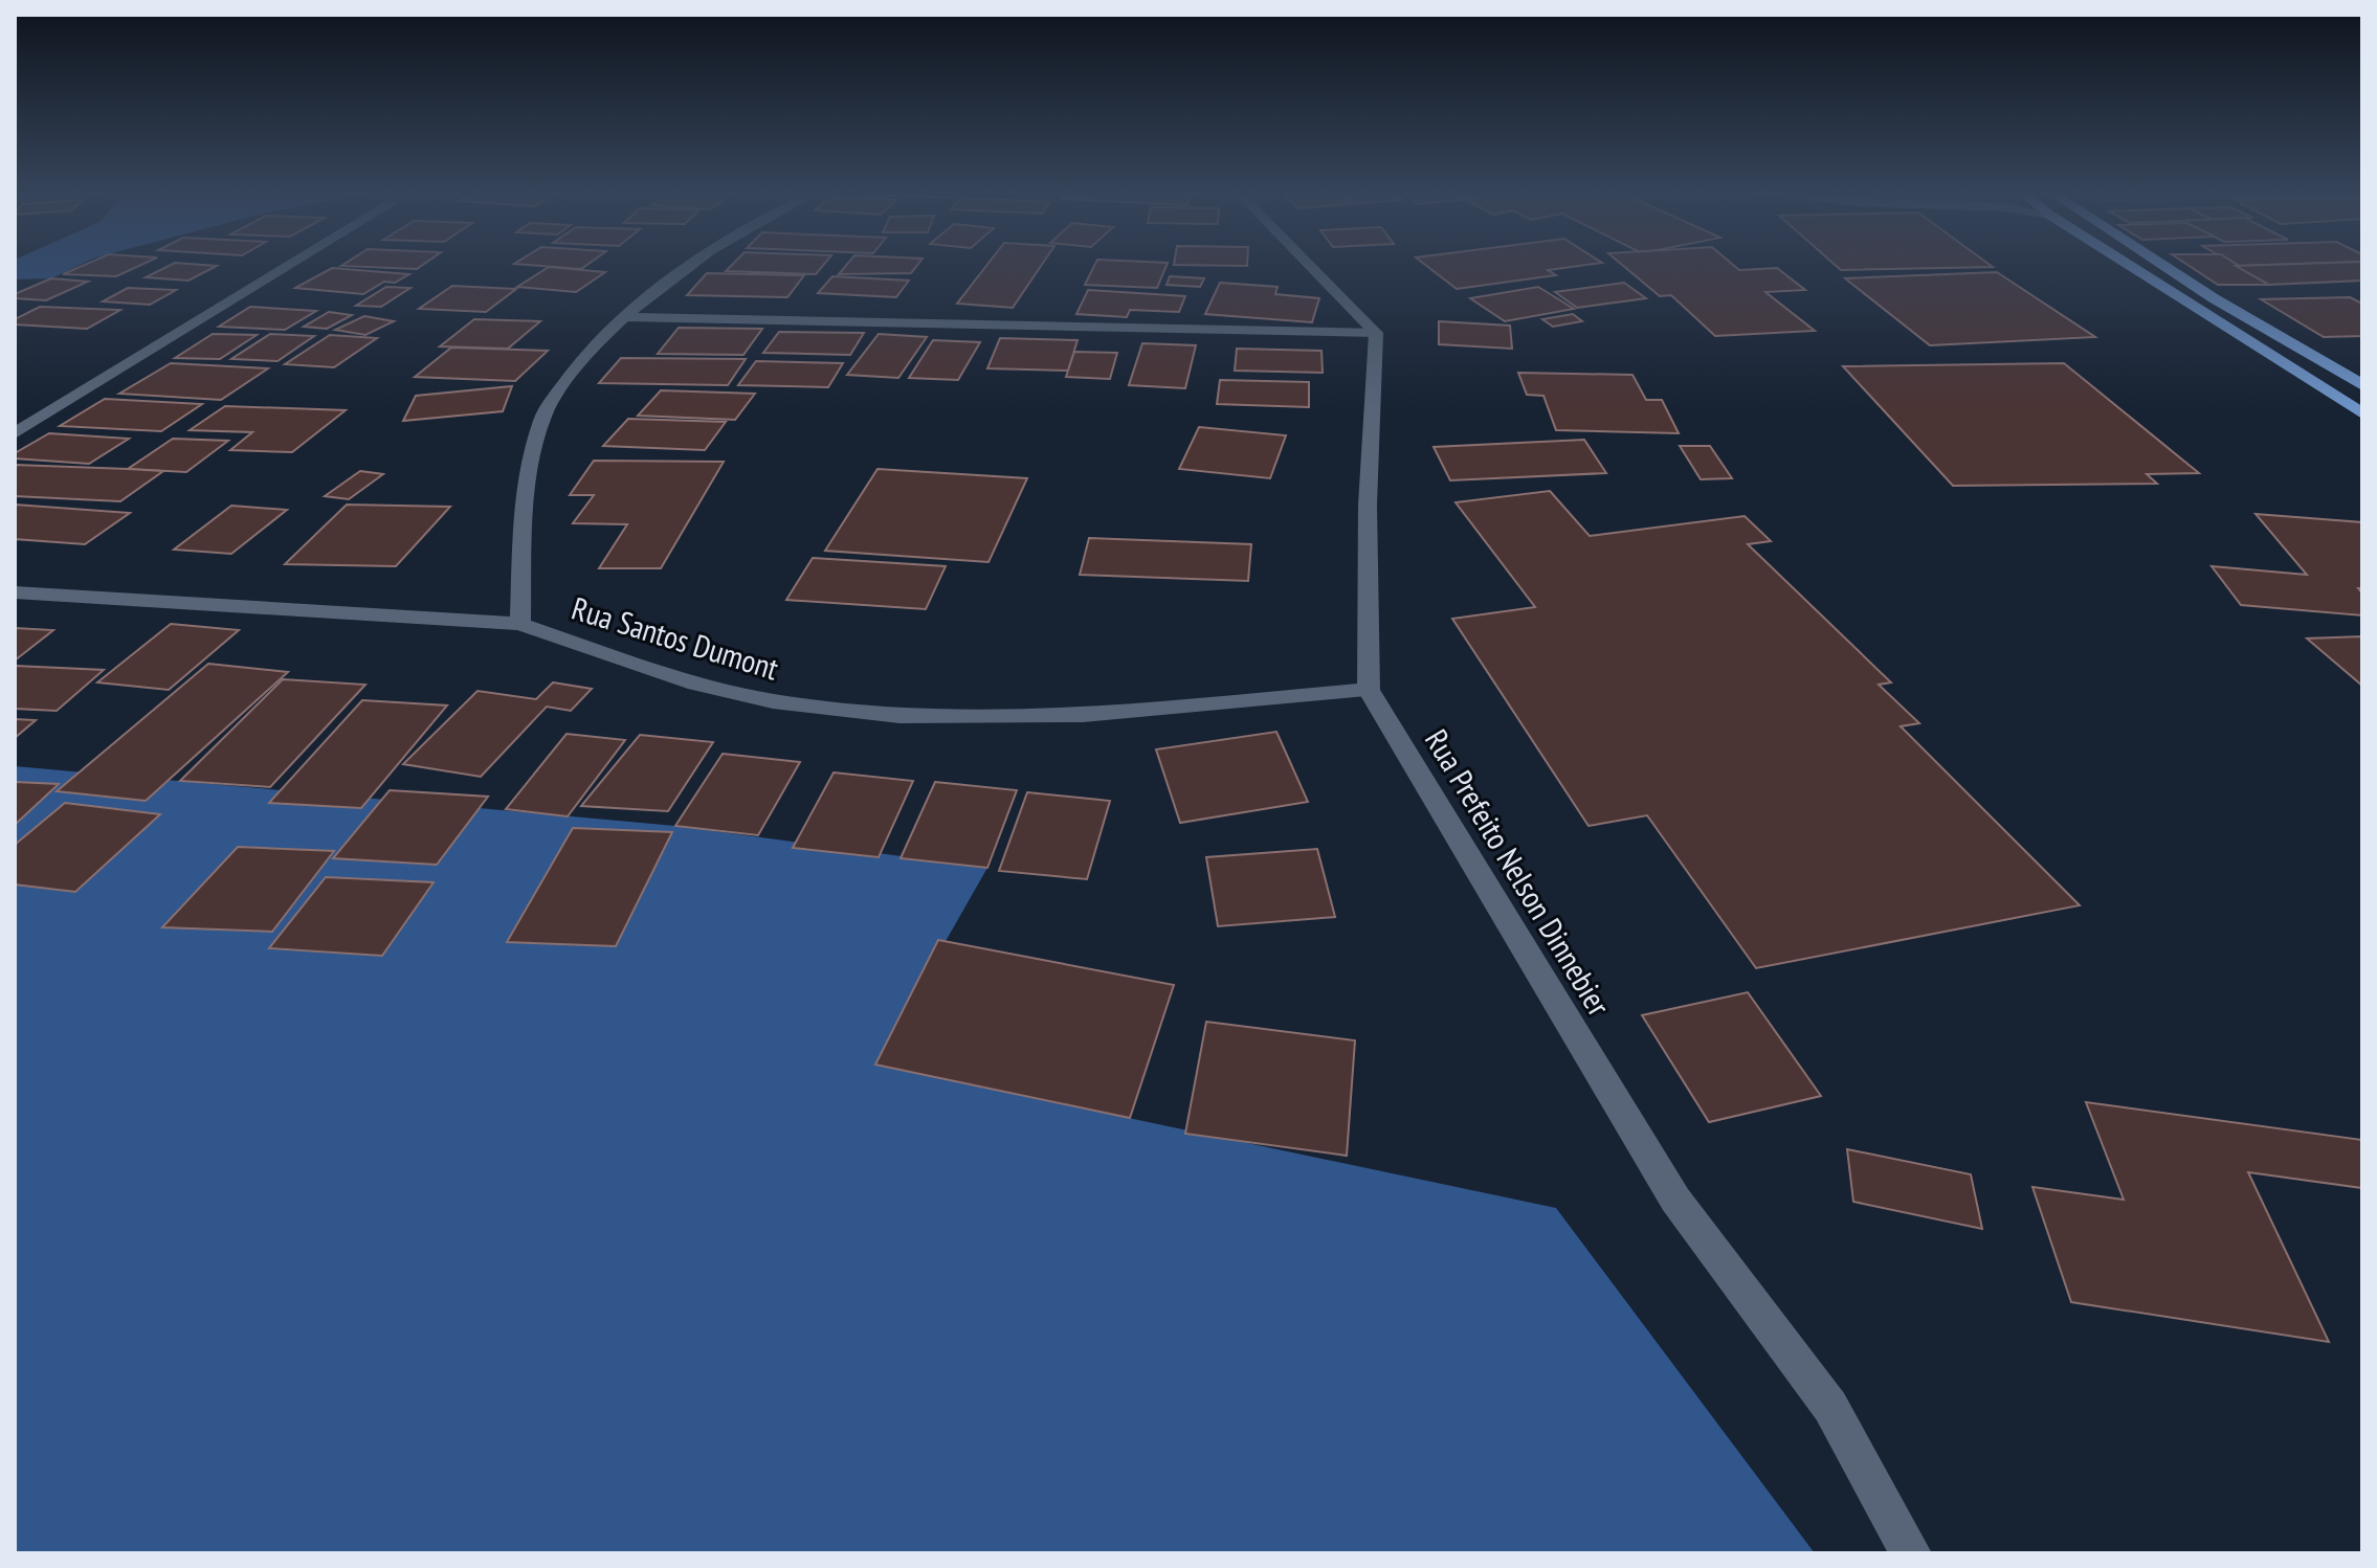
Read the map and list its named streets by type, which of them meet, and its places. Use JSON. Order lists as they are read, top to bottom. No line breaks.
{"streets":{"street":["Rua Santos Dumont","Rua Prefeito Nelson Dinnebier"]},"crossings":[["Rua Santos Dumont","Rua Prefeito Nelson Dinnebier"]]}
